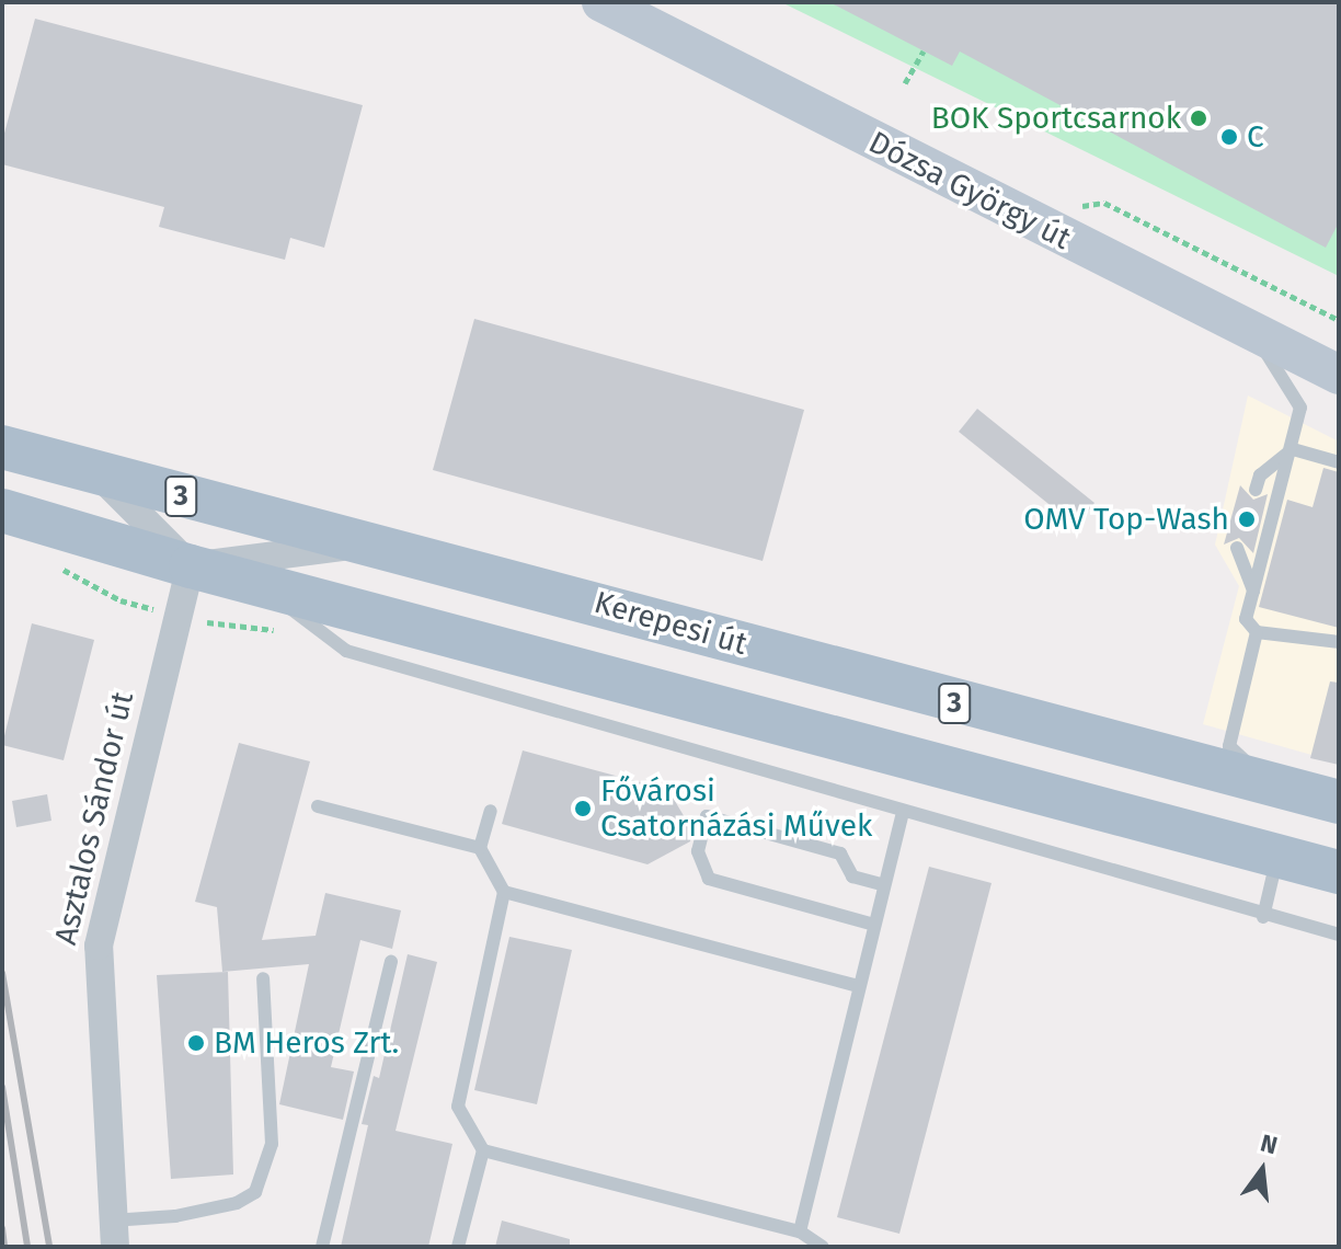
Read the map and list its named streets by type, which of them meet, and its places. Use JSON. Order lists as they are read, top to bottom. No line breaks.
{"streets":{"main road":["Dózsa György út","3","Kerepesi út"],"street":["Asztalos Sándor út"]},"crossings":[["Kerepesi út","Asztalos Sándor út"]],"places":["BOK Sportcsarnok","C","OMV Top-Wash","Fővárosi Csatornázási Művek","BM Heros Zrt."],"north":"top"}
